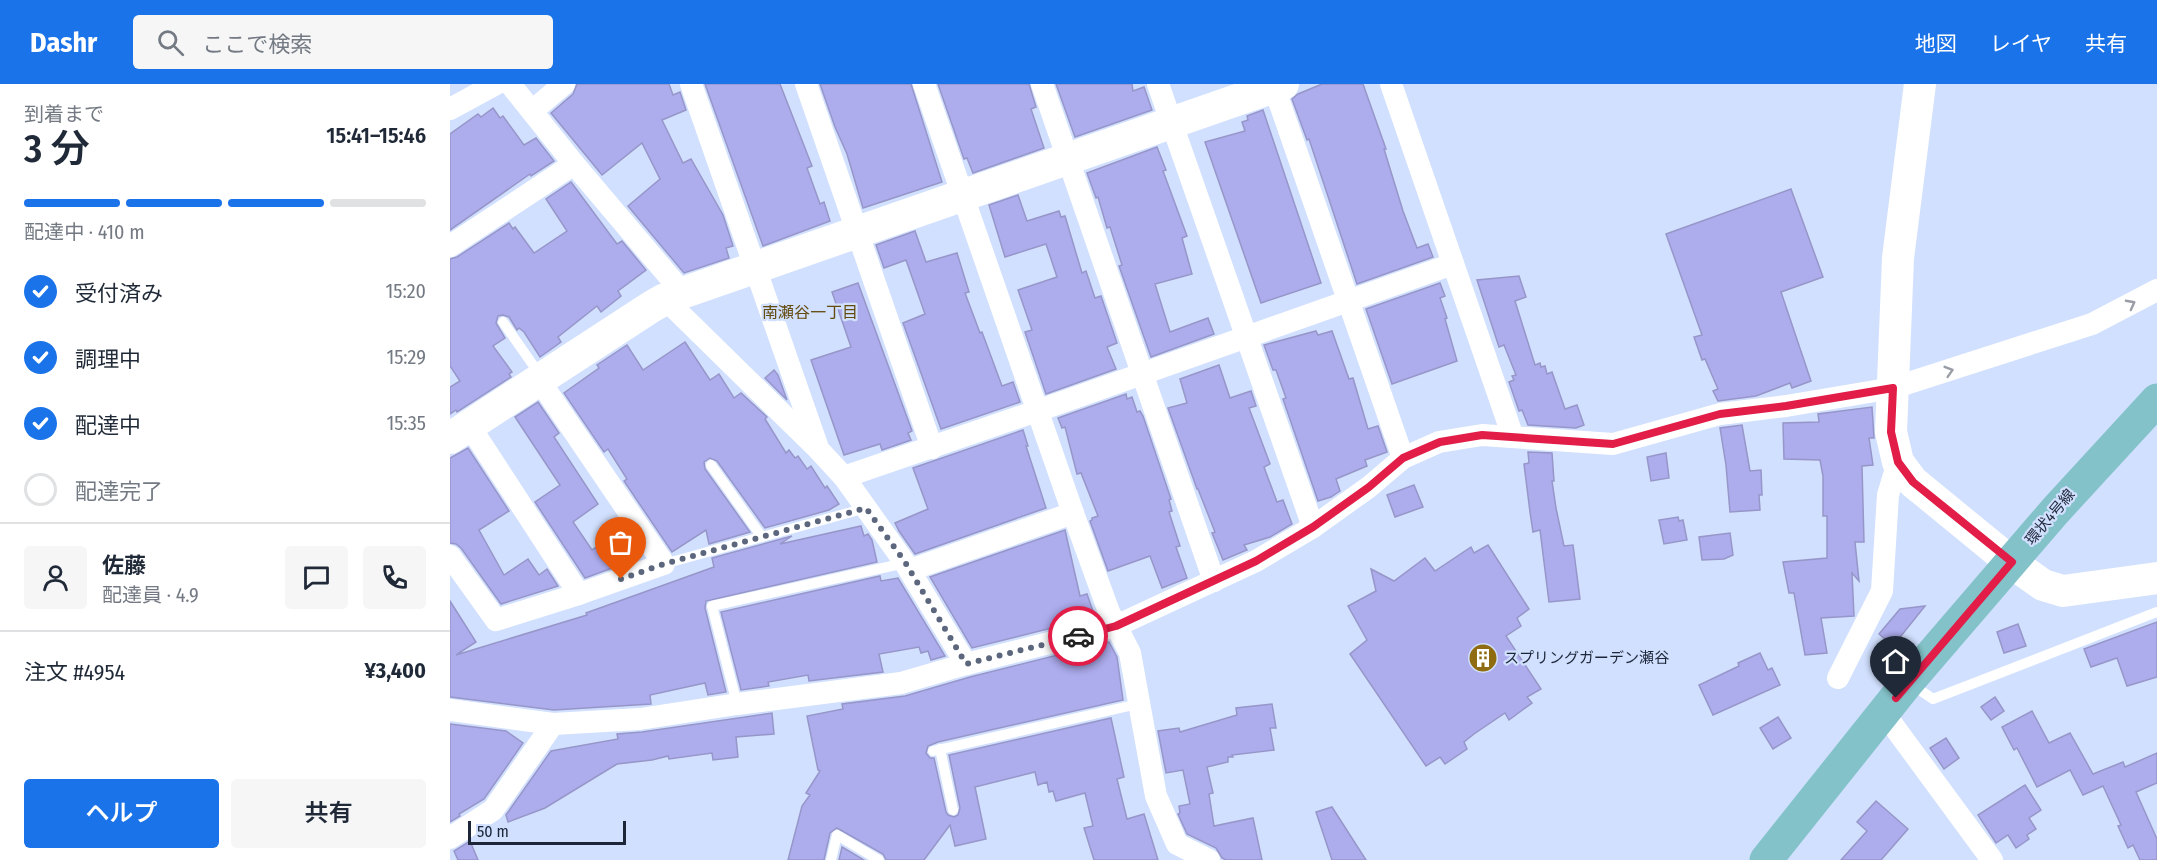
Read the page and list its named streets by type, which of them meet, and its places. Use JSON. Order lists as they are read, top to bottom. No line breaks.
{"streets":{"main road":["環状4号線"]},"districts":["南瀬谷一丁目"],"places":{"building":["スプリングガーデン瀬谷"]},"scale_bar":"50 m","page":{"header":"Dashr","search":"ここで検索","nav":["地図","レイヤ","共有"],"heading":["3 分","到着まで","15:41–15:46"],"panel":["佐藤","配達員 · 4.9","注文 #4954","¥3,400"],"bar":"配達中 · 410 m","list":[["受付済み","15:20"],["調理中","15:29"],["配達中","15:35"],"配達完了"],"buttons":["ヘルプ","共有"],"scale":"50 m"}}
